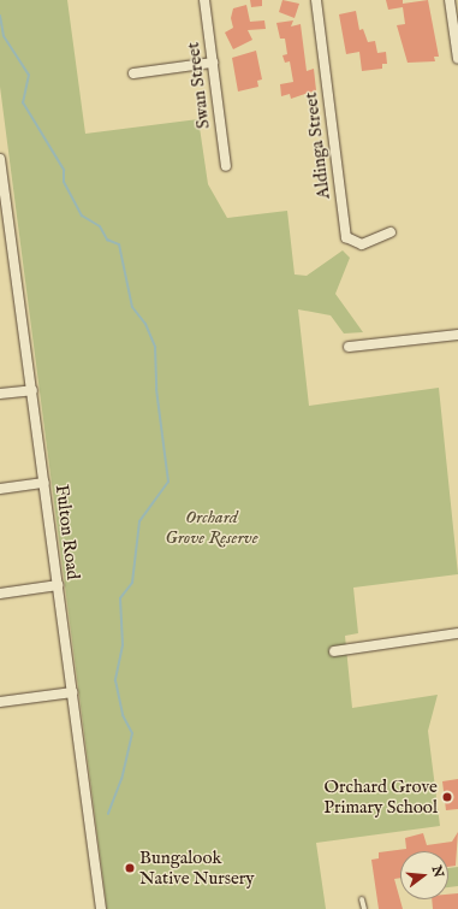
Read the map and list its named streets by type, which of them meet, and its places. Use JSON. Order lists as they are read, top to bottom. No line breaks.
{"streets":{"street":["Swan Street","Aldinga Street","Fulton Road"]},"parks":["Orchard Grove Reserve"],"places":["Orchard Grove Primary School","Bungalook Native Nursery"],"north":"right"}
